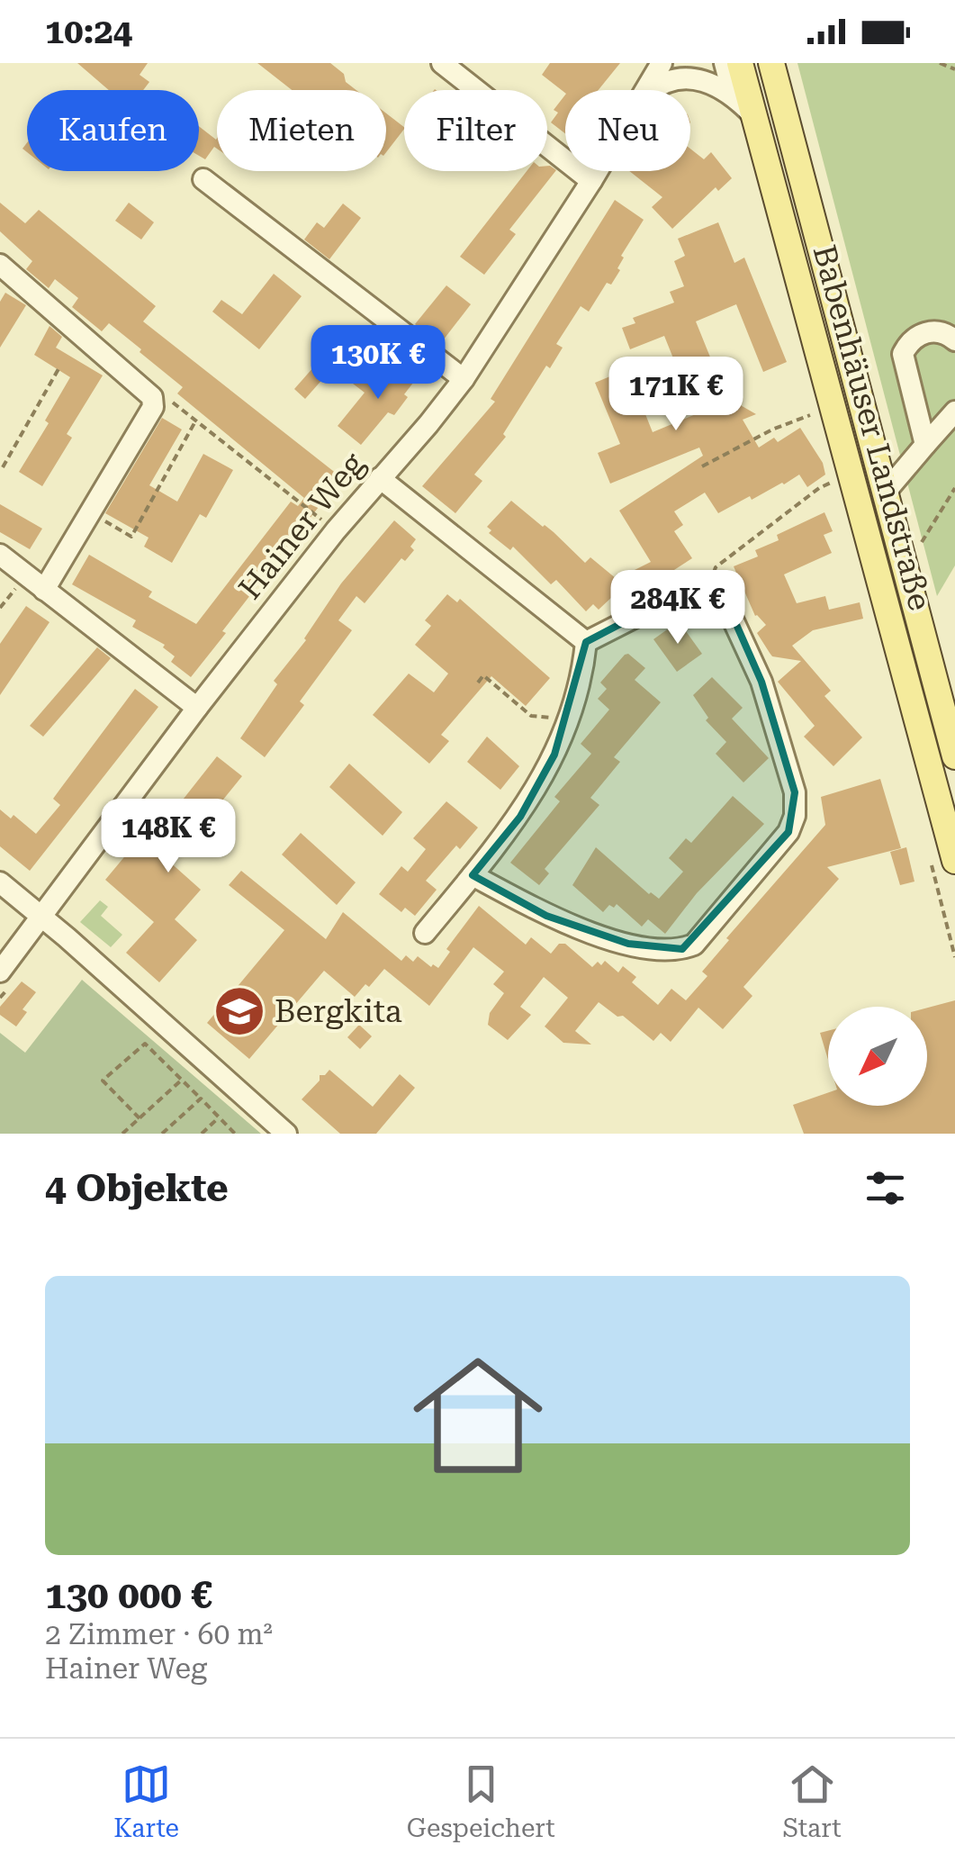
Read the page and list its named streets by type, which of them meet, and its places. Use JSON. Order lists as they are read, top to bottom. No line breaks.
{"streets":{"main road":["Babenhäuser Landstraße"],"street":["Hainer Weg"]},"crossings":[["Babenhäuser Landstraße","Hainer Weg"]],"places":{"school or university":["Bergkita"]},"north":"bottom left","page":{"status":"10:24","chip":["Kaufen","Mieten","Filter","Neu"],"price":["130K €","171K €","284K €","148K €"],"heading":"4 Objekte","list":[{"name":"130 000 €","note":"2 Zimmer · 60 m² · Hainer Weg"}],"tabs":["Karte","Gespeichert","Start"]}}
